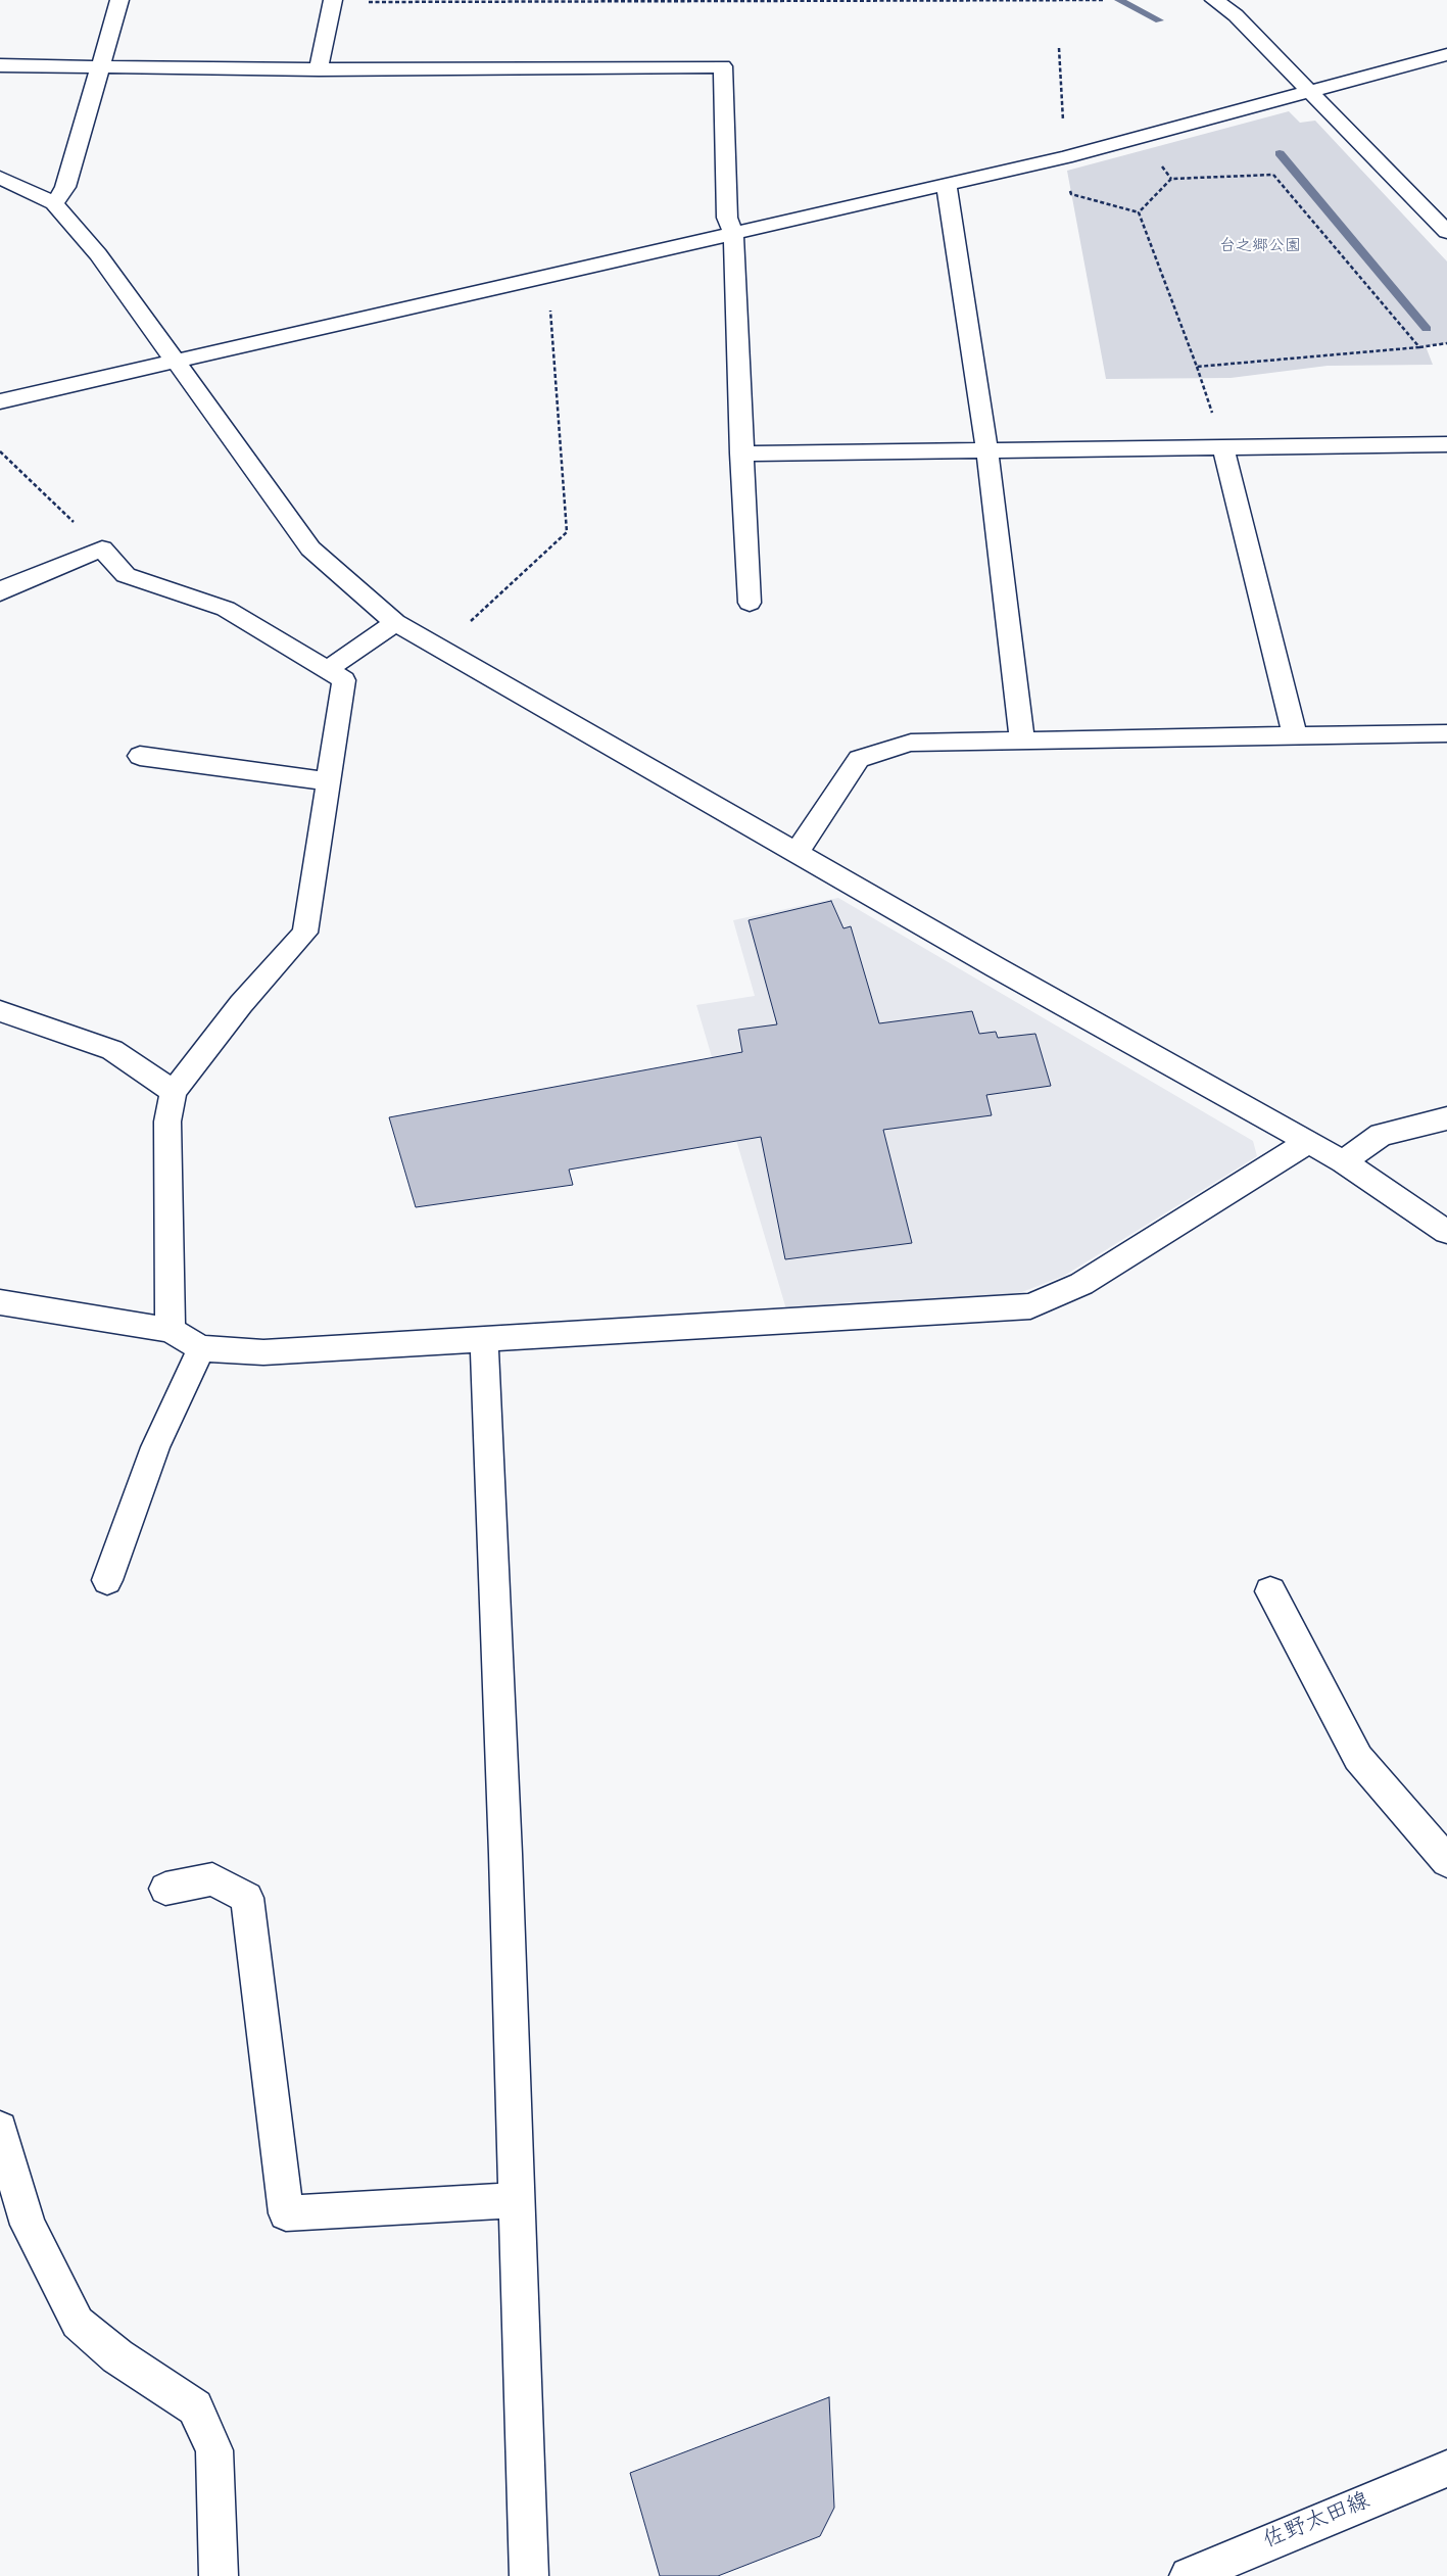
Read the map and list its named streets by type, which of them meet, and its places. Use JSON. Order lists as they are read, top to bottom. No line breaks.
{"streets":{"street":["佐野太田線"]},"parks":["台之郷公園"]}
